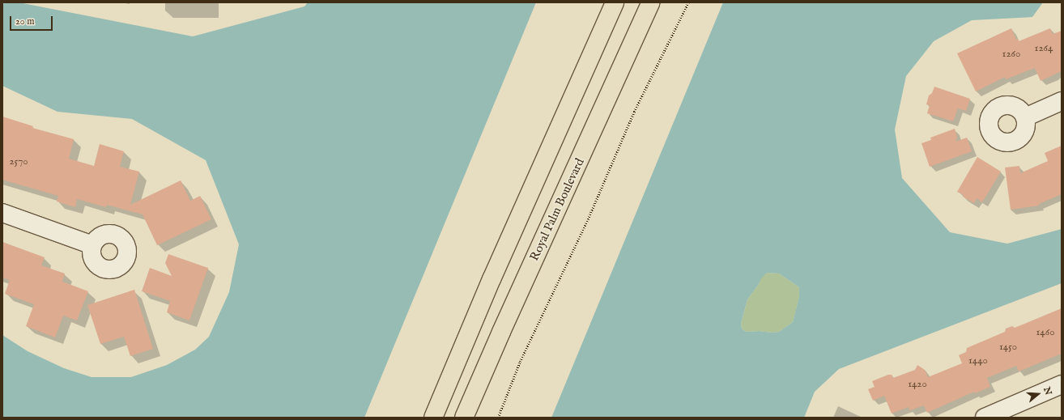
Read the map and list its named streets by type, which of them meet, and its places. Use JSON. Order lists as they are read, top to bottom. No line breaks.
{"streets":{"main road":["Royal Palm Boulevard"]},"house_numbers":["1264","1260","2570","1460","1450","1440","1420"],"scale_bar":"20 m","north":"right"}
